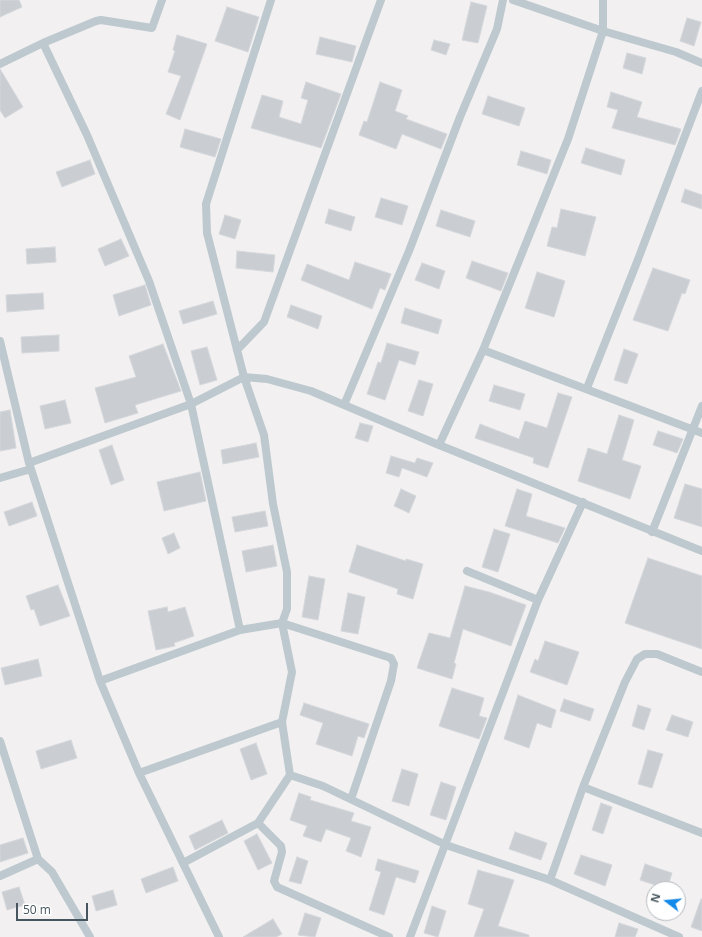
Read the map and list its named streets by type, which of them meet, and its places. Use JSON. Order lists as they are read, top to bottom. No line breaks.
{"scale_bar":"50 m","north":"left"}
